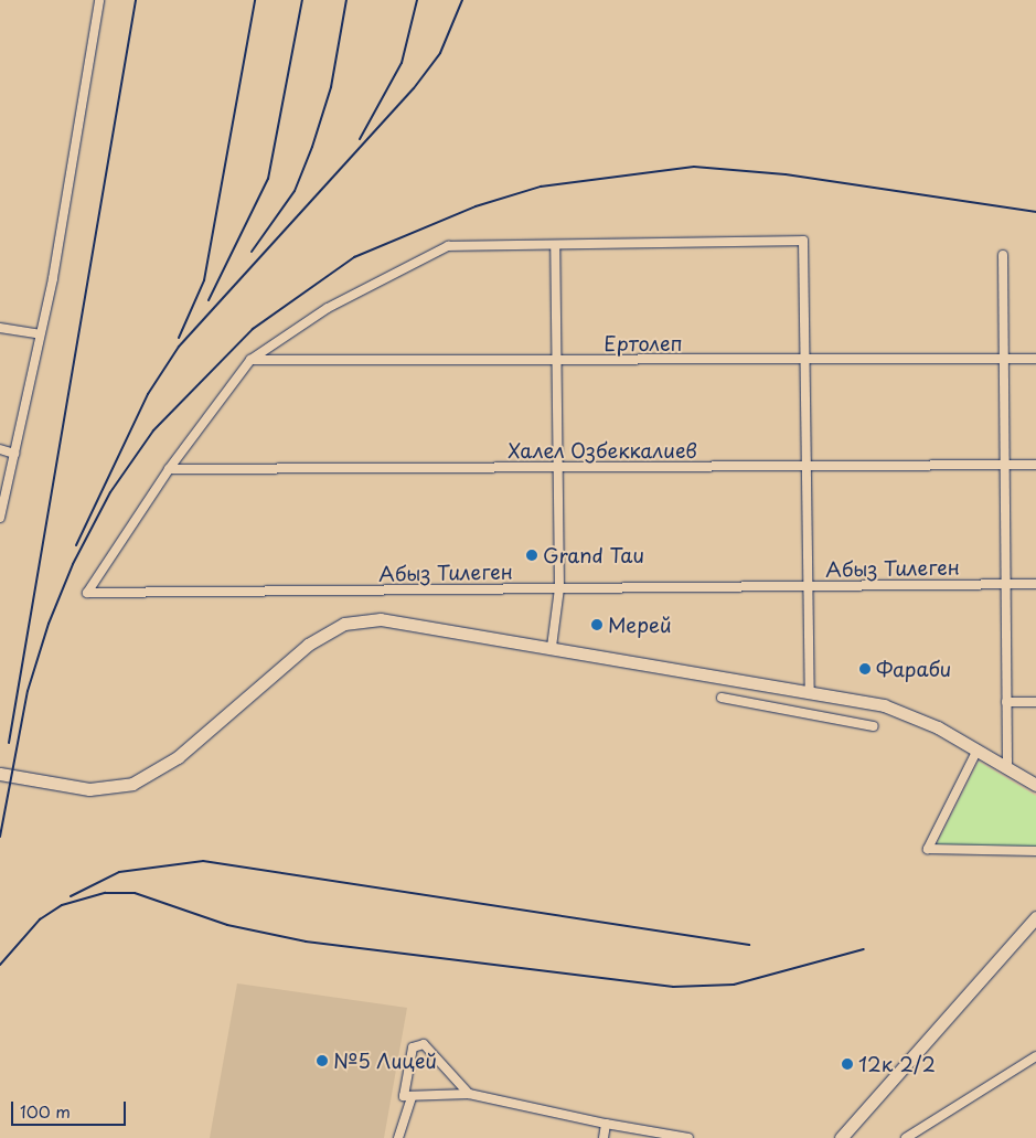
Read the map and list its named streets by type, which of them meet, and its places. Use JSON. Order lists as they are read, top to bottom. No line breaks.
{"streets":{"street":["Ертолеп","Халел Озбеккалиев","Абыз Тилеген"]},"crossings":[["Халел Озбеккалиев","Абыз Тилеген"]],"places":["Grand Tau","Мерей","Фараби","№5 Лицей","12к 2/2"],"scale_bar":"100 m"}
